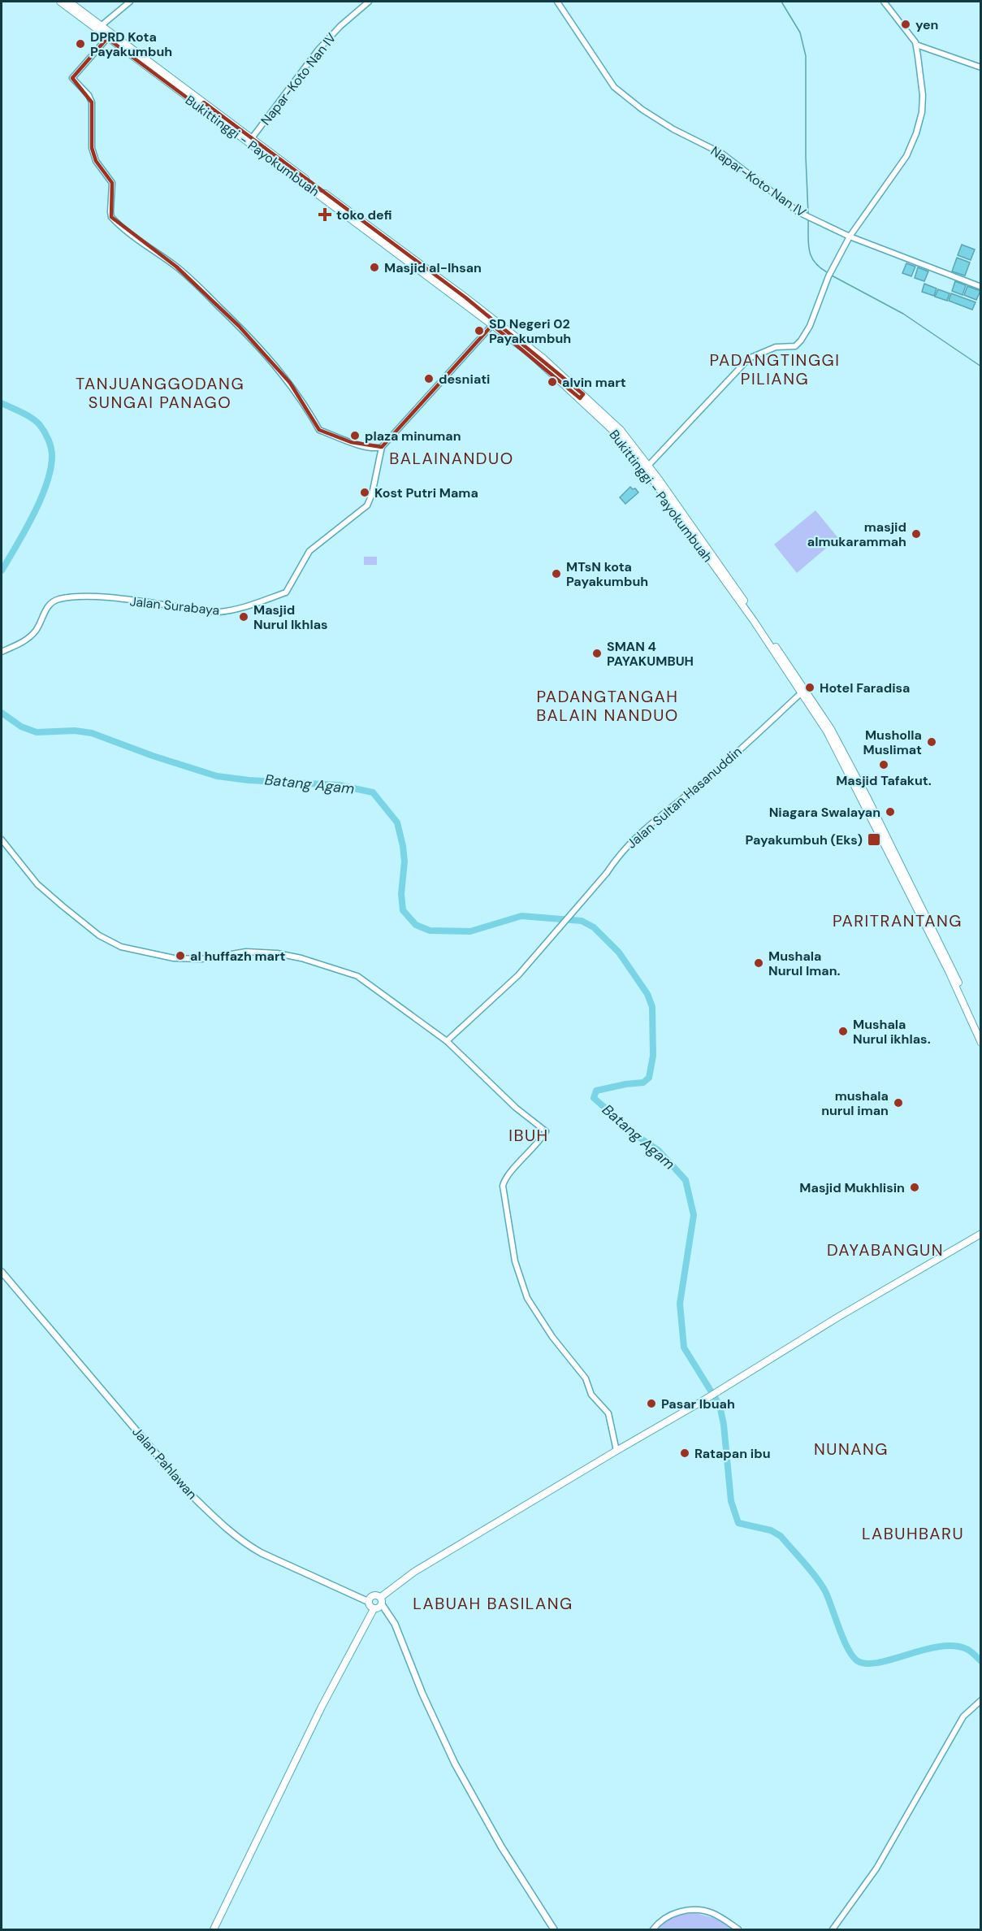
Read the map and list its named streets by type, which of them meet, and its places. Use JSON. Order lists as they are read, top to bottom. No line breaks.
{"streets":{"main road":["Bukittinggi - Payokumbuah","Jalan Pahlawan"],"street":["Napar-Koto Nan IV","Jalan Surabaya","Jalan Sultan Hasanuddin"]},"crossings":[["Napar-Koto Nan IV","Bukittinggi - Payokumbuah"],["Bukittinggi - Payokumbuah","Jalan Surabaya"],["Bukittinggi - Payokumbuah","Jalan Sultan Hasanuddin"]],"districts":["PADANGTINGGI PILIANG","TANJUANGGODANG SUNGAI PANAGO","BALAINANDUO","PADANGTANGAH BALAIN NANDUO","PARITRANTANG","IBUH","DAYABANGUN","NUNANG","LABUHBARU","LABUAH BASILANG"],"water":["Batang Agam"],"places":{"other":["yen","DPRD Kota Payakumbuh","Masjid al-Ihsan","SD Negeri 02 Payakumbuh","desniati","alvin mart","plaza minuman","Kost Putri Mama","masjid almukarammah","MTsN kota Payakumbuh","Masjid Nurul Ikhlas","SMAN 4 PAYAKUMBUH","Hotel Faradisa","Musholla Muslimat","Masjid Tafakut.","Niagara Swalayan","al huffazh mart","Mushala Nurul Iman.","Mushala Nurul ikhlas.","mushala nurul iman","Masjid Mukhlisin","Pasar Ibuah","Ratapan ibu"],"health":["toko defi"],"transit":["Payakumbuh (Eks)"]}}
